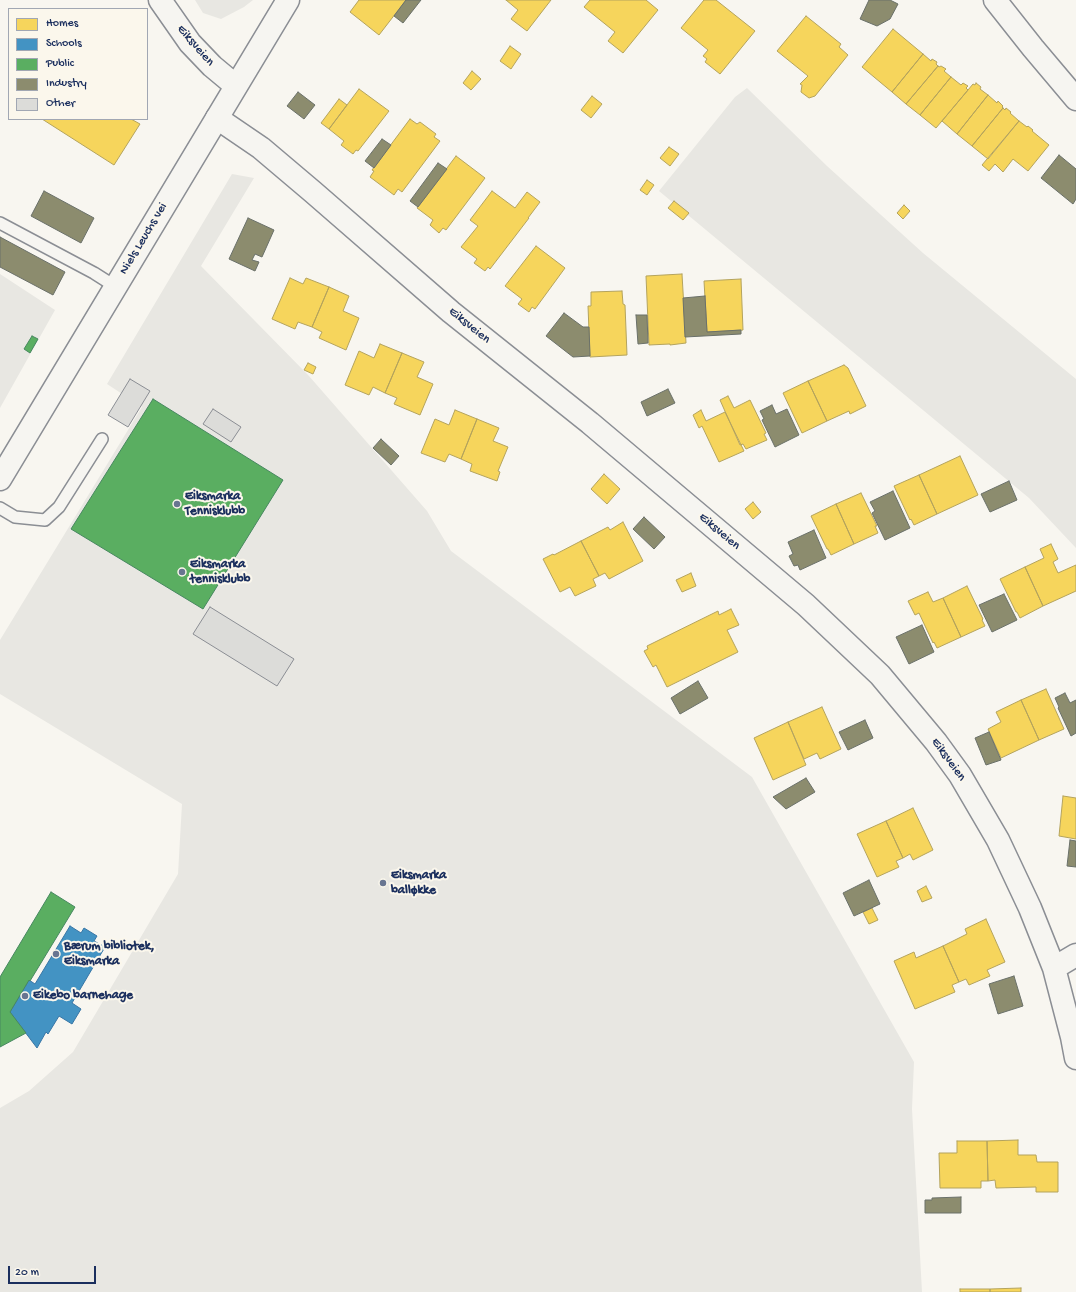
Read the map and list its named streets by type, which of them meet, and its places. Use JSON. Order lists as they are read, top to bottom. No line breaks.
{"streets":{"street":["Eiksveien","Niels Leuchs vei"]},"crossings":[["Eiksveien","Niels Leuchs vei"]],"places":["Eiksmarka Tennisklubb","Eiksmarka tennisklubb","Eiksmarka balløkke","Bærum bibliotek, Eiksmarka","Eikebo barnehage"],"legend":["Homes","Schools","Public","Industry","Other"],"scale_bar":"20 m"}
